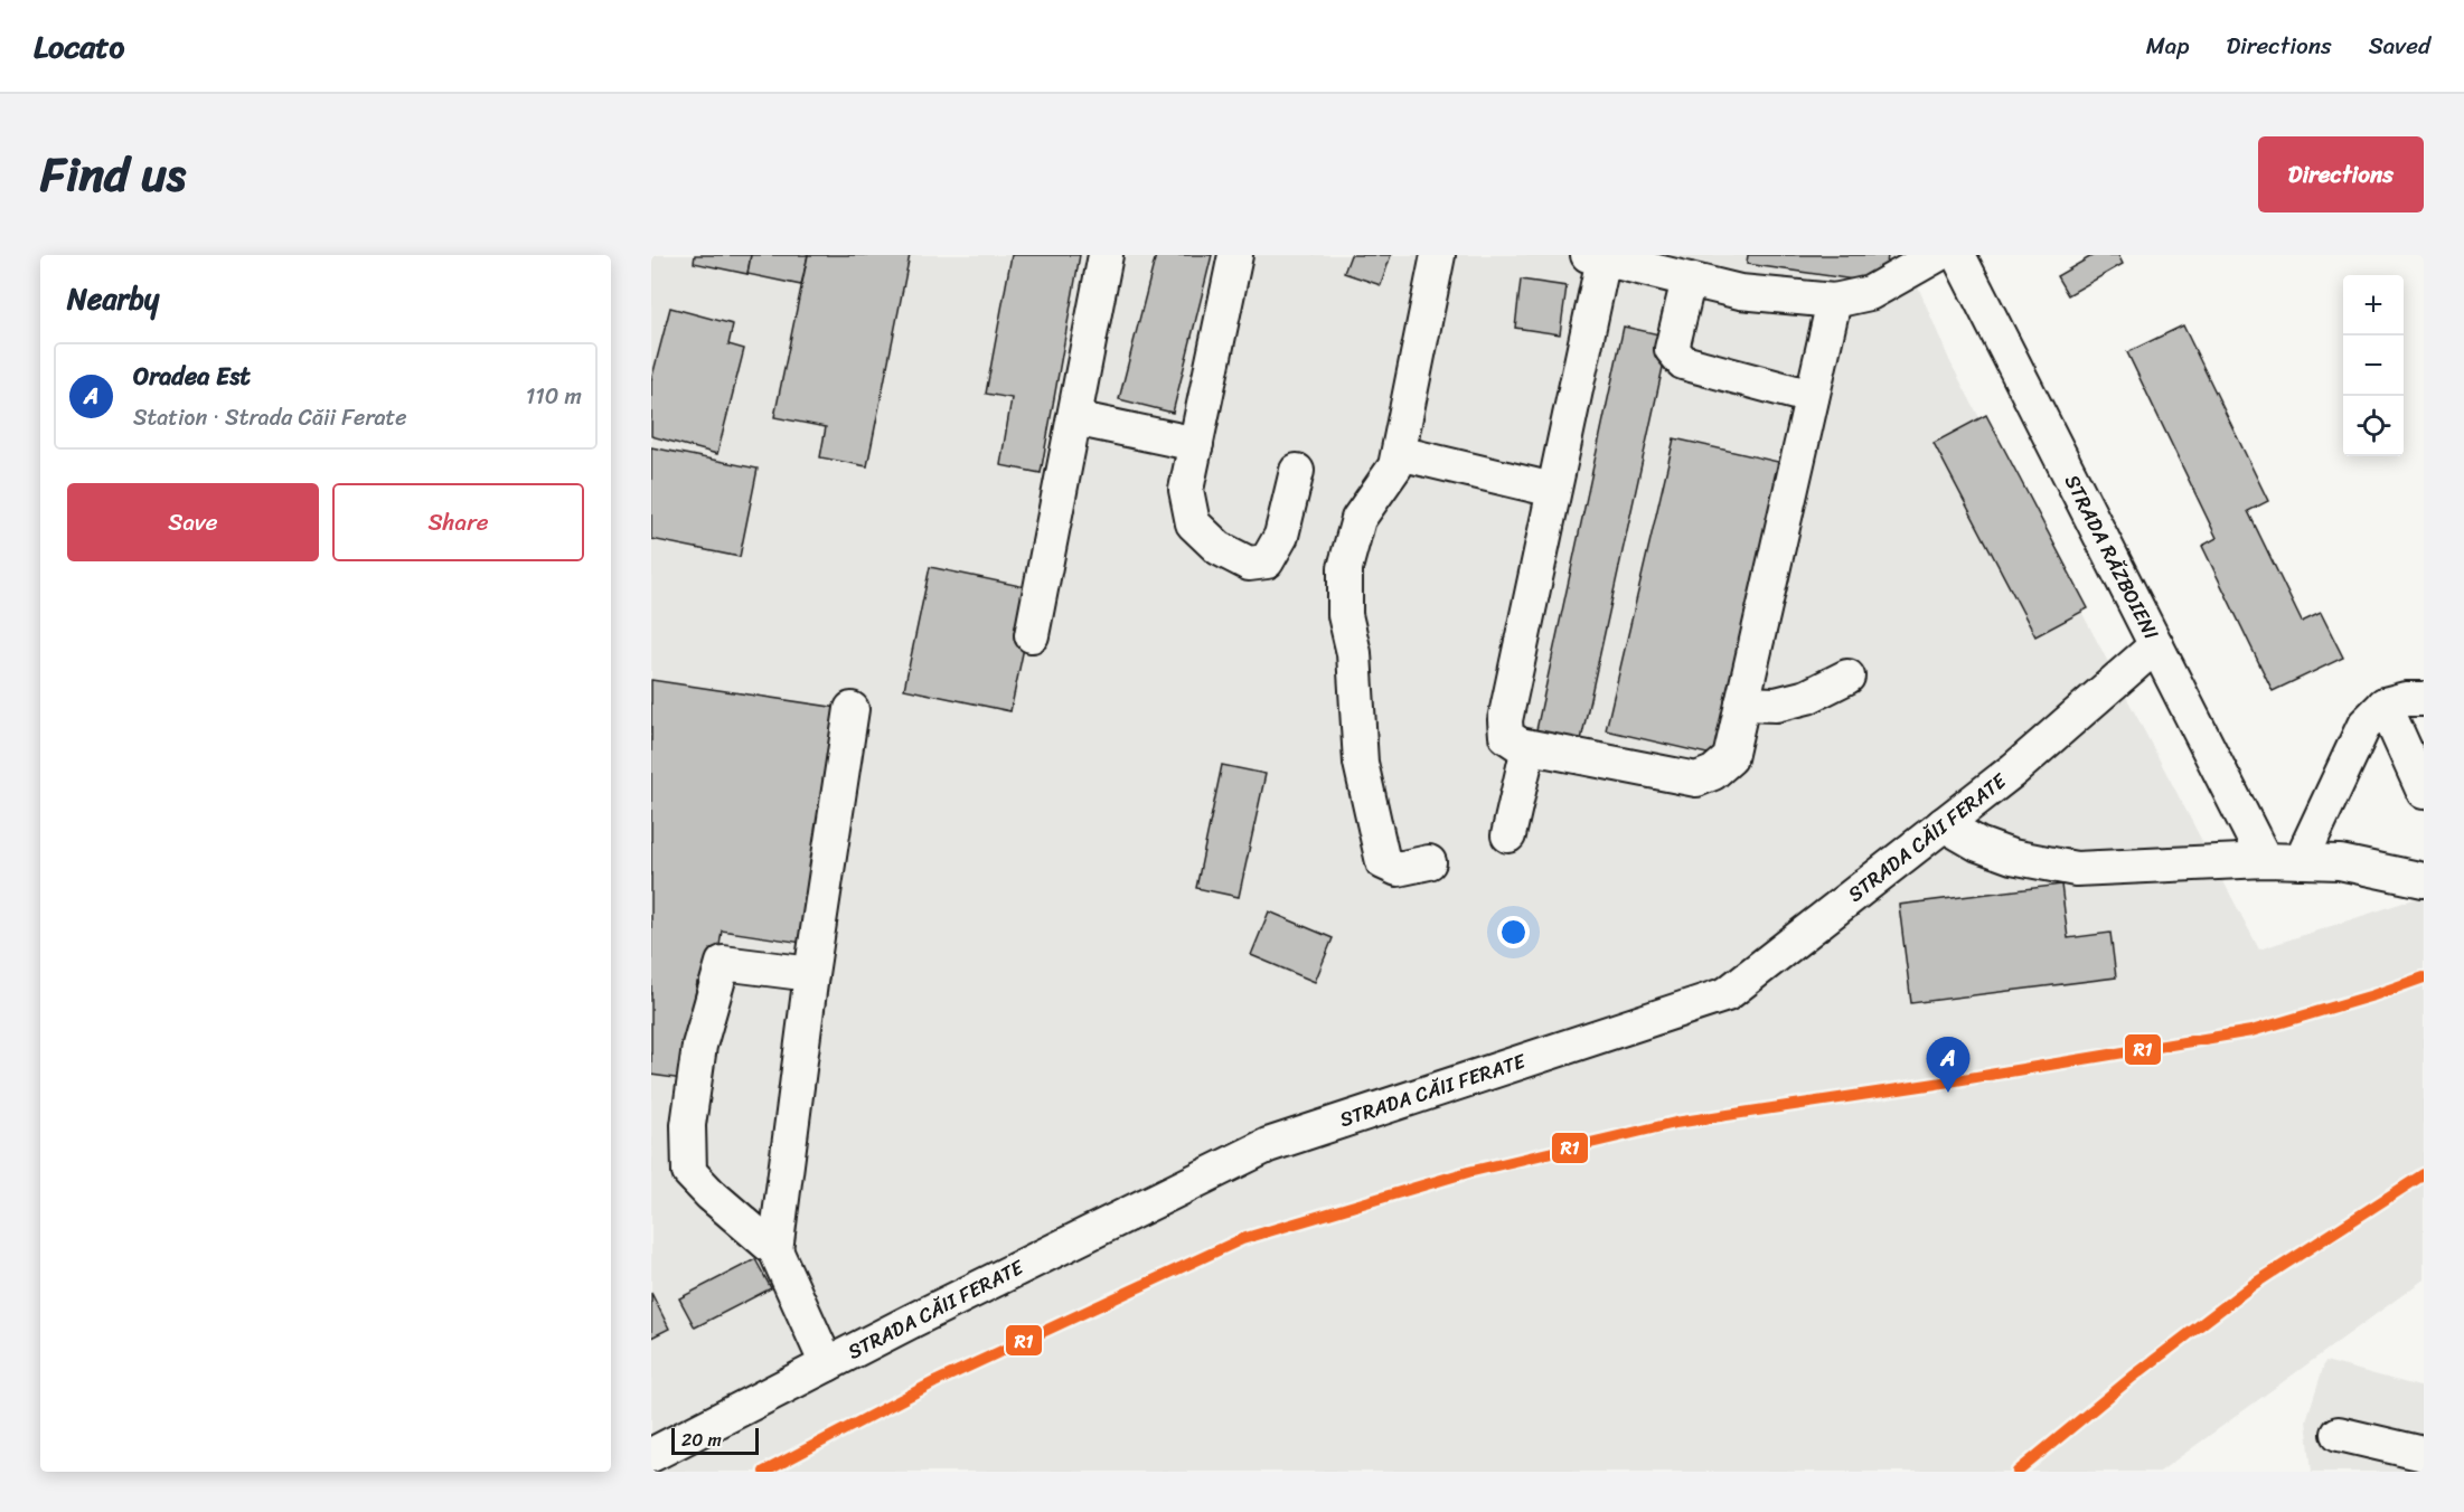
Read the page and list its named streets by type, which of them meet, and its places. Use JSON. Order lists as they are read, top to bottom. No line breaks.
{"streets":{"street":["STRADA RĂZBOIENI","STRADA CĂII FERATE"]},"crossings":[["STRADA RĂZBOIENI","STRADA CĂII FERATE"]],"lines":["transit line R1"],"scale_bar":"20 m","page":{"header":"Locato","nav":["Map","Directions","Saved"],"title":"Find us","buttons":["Directions",["Save","Share"]],"heading":"Nearby","map_buttons":["+","−"],"list":[{"mark":"A","name":"Oradea Est","note":"Station · Strada Căii Ferate","value":"110 m"}],"pins":"A","scale":"20 m"}}
